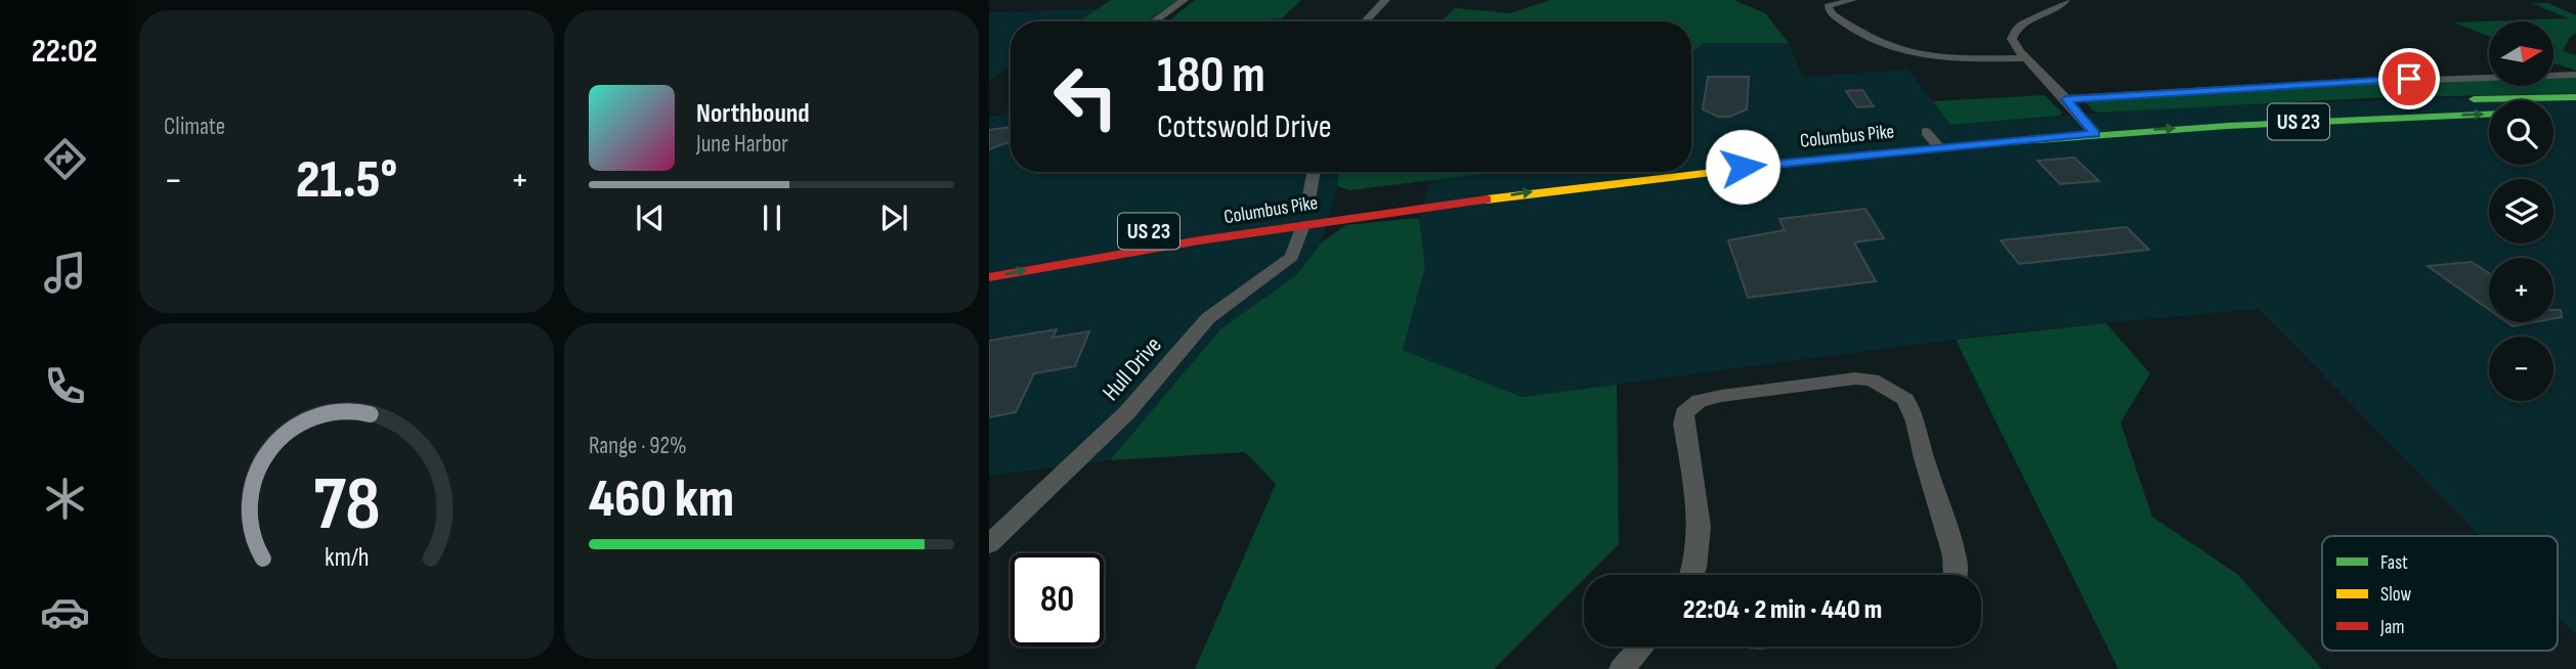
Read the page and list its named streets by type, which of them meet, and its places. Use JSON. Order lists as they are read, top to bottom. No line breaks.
{"streets":{"highway":["US 23","Columbus Pike"],"street":["Hull Drive"]},"crossings":[["Columbus Pike","Hull Drive"]],"legend":["Fast","Slow","Jam"],"north":"right","page":{"tabs":"22:02","tile":["Climate",["Range · 92%","460 km"]],"map_buttons":["+","−"],"turn":["180 m","Cottswold Drive"],"song":["Northbound","June Harbor"],"heat":["−","21.5°","+"],"limit":"80","trip":"22:04 · 2 min · 440 m","gauge":["78","km/h"]}}
